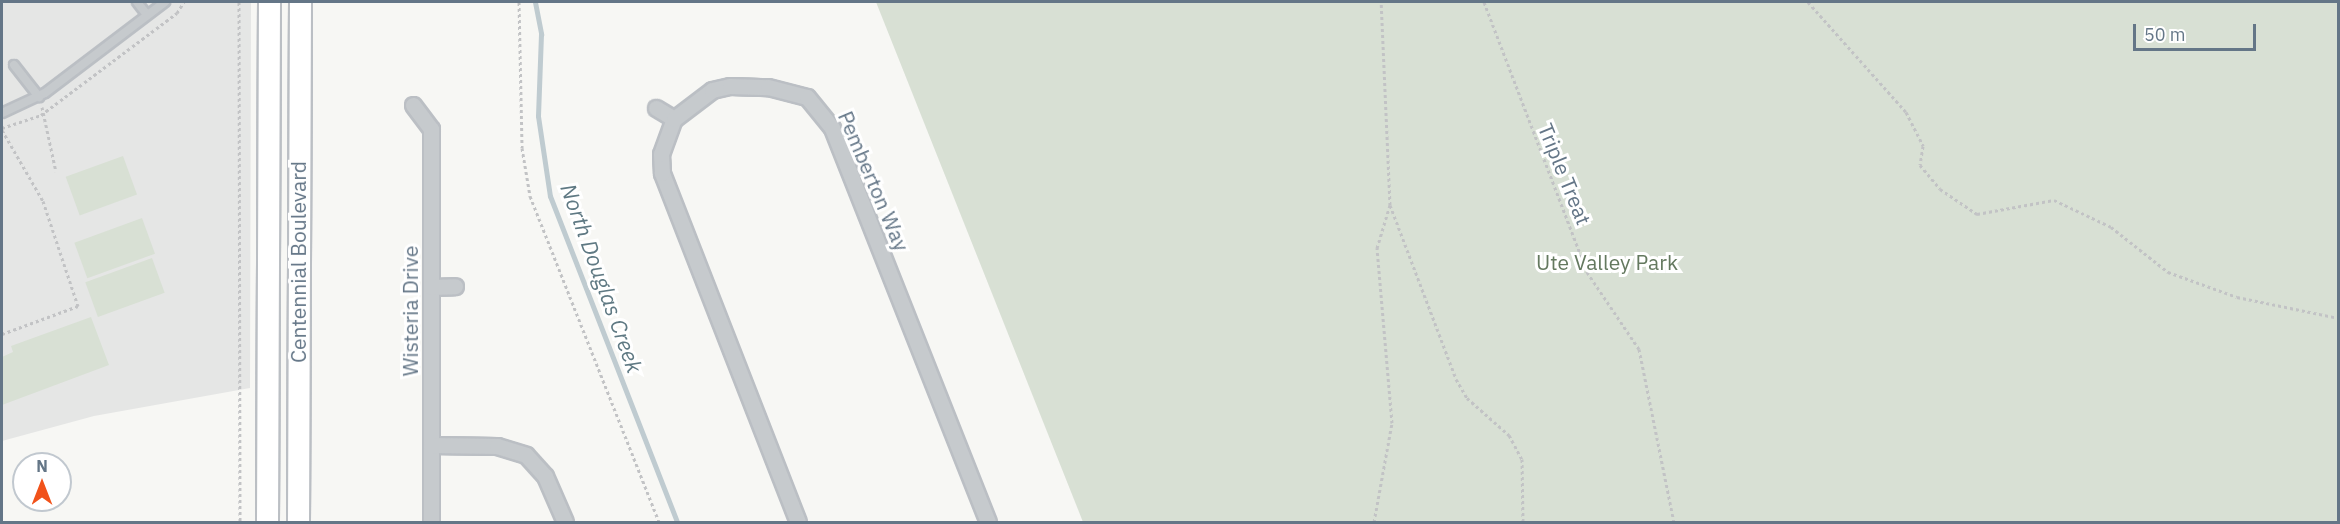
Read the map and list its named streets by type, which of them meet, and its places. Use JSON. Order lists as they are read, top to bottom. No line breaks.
{"streets":{"main road":["Centennial Boulevard"],"street":["Pemberton Way","Wisteria Drive"],"path":["Triple Treat"]},"water":["North Douglas Creek"],"parks":["Ute Valley Park"],"scale_bar":"50 m","north":"top"}
